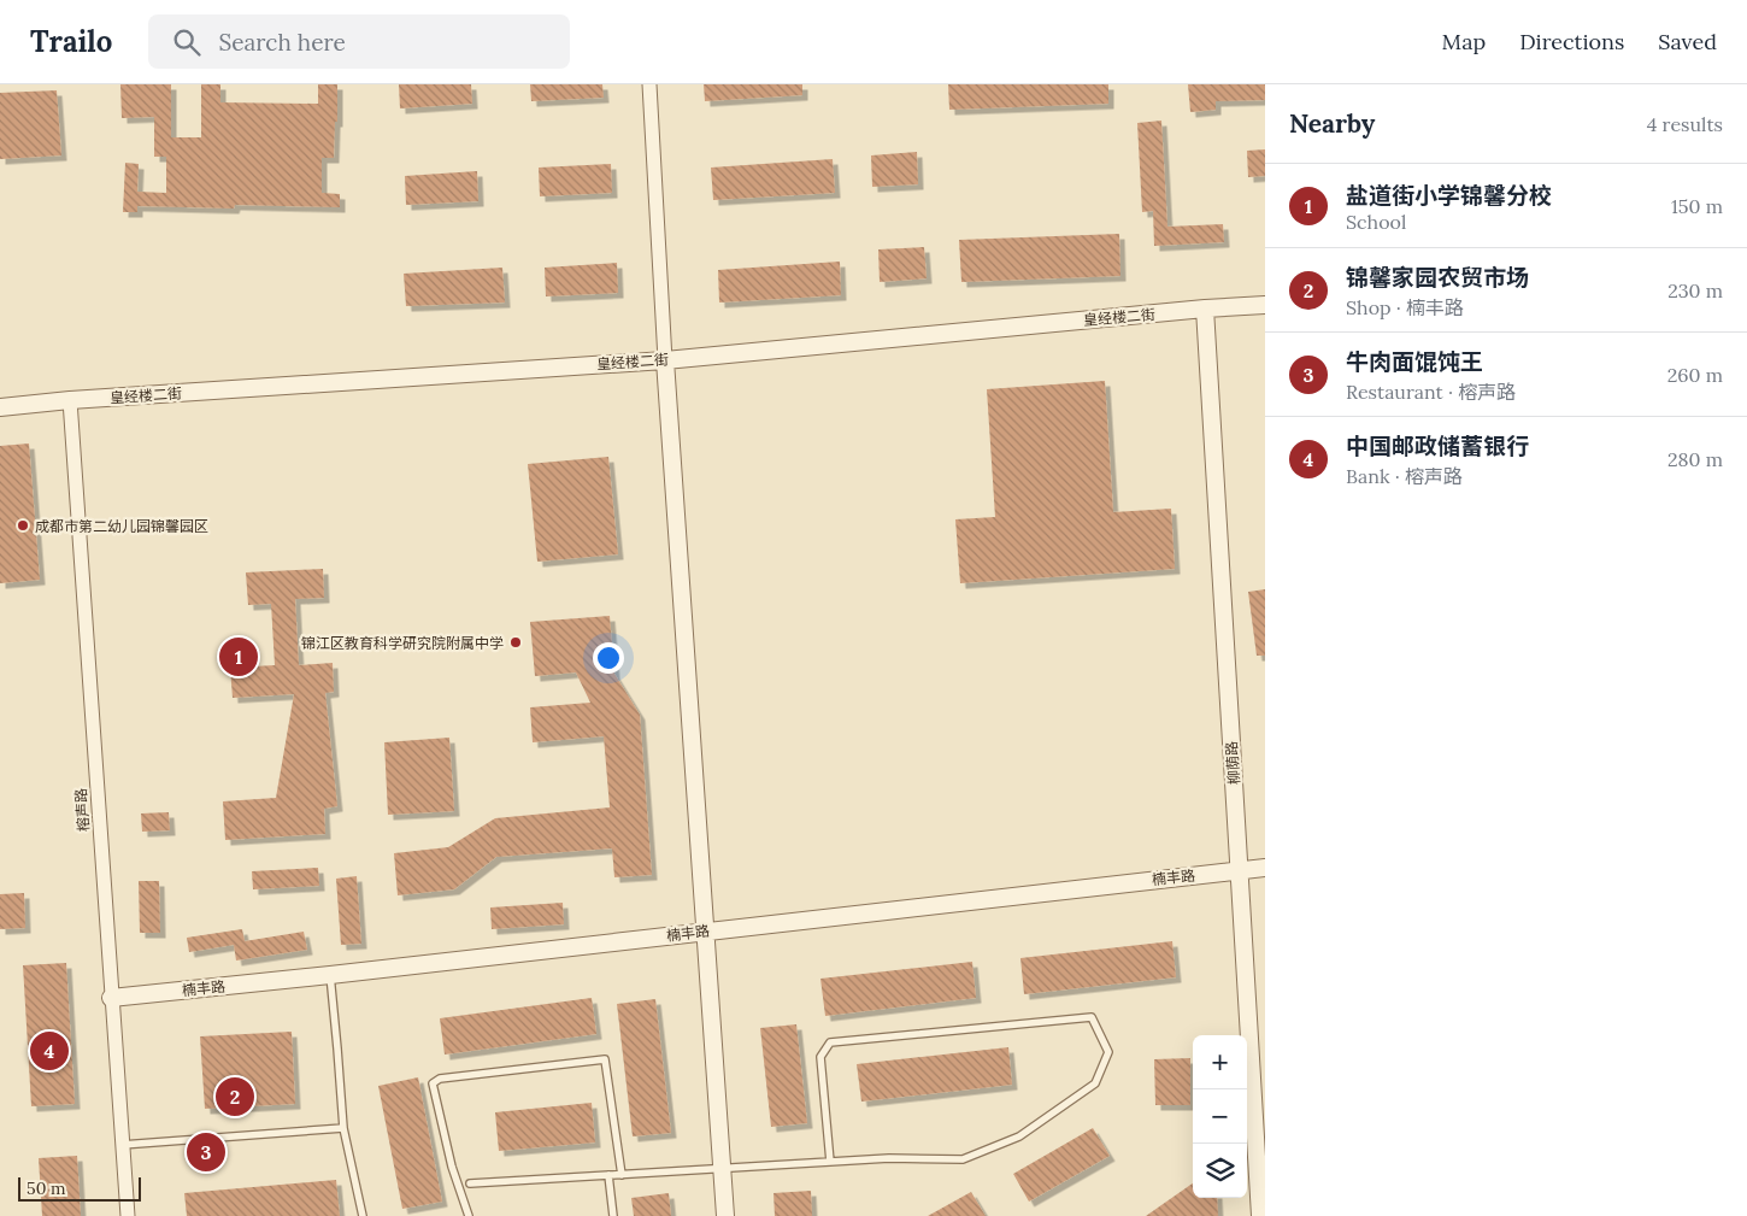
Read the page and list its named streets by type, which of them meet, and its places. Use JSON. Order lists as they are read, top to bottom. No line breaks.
{"streets":{"street":["皇经楼二街","柳荫路","榕声路","楠丰路"]},"crossings":[["皇经楼二街","柳荫路"],["皇经楼二街","榕声路"],["柳荫路","楠丰路"],["榕声路","楠丰路"]],"places":["成都市第二幼儿园锦馨园区","锦江区教育科学研究院附属中学"],"scale_bar":"50 m","page":{"header":"Trailo","search":"Search here","nav":["Map","Directions","Saved"],"heading":["Nearby","4 results"],"list":[{"mark":"1","name":"盐道街小学锦馨分校","note":"School","value":"150 m"},{"mark":"2","name":"锦馨家园农贸市场","note":"Shop · 楠丰路","value":"230 m"},{"mark":"3","name":"牛肉面馄饨王","note":"Restaurant · 榕声路","value":"260 m"},{"mark":"4","name":"中国邮政储蓄银行","note":"Bank · 榕声路","value":"280 m"}],"pins":["1","4","2","3"],"map_buttons":["+","−"],"scale":"50 m"}}
